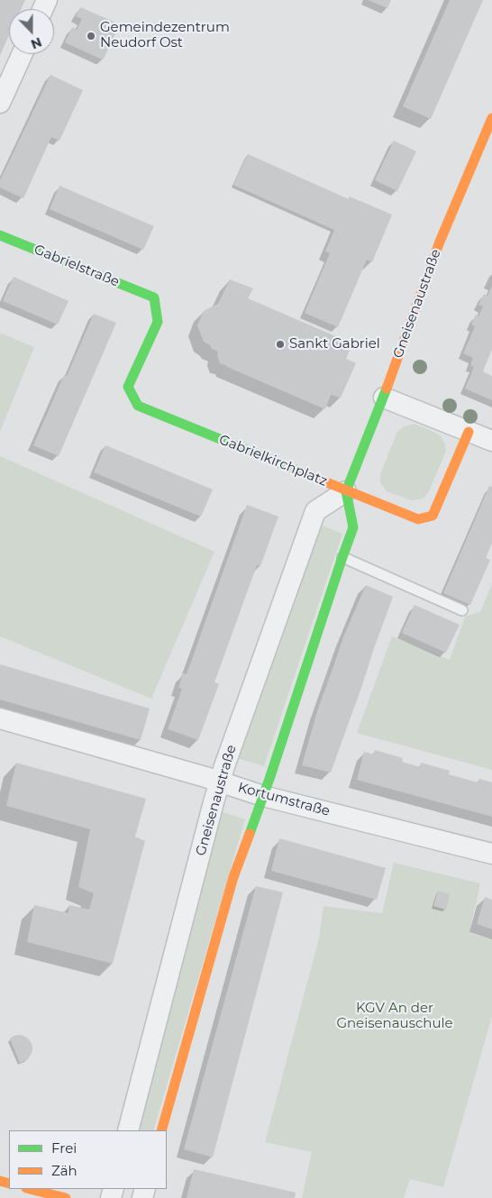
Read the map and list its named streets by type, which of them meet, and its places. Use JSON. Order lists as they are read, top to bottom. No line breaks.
{"streets":{"street":["Gabrielstraße","Gneisenaustraße","Gabrielkirchplatz","Kortumstraße"]},"crossings":[["Gabrielstraße","Gabrielkirchplatz"],["Gneisenaustraße","Gabrielkirchplatz"],["Gneisenaustraße","Kortumstraße"]],"parks":["KGV An der Gneisenauschule"],"places":["Gemeindezentrum Neudorf Ost","Sankt Gabriel"],"legend":["Frei","Zäh"],"north":"bottom"}
